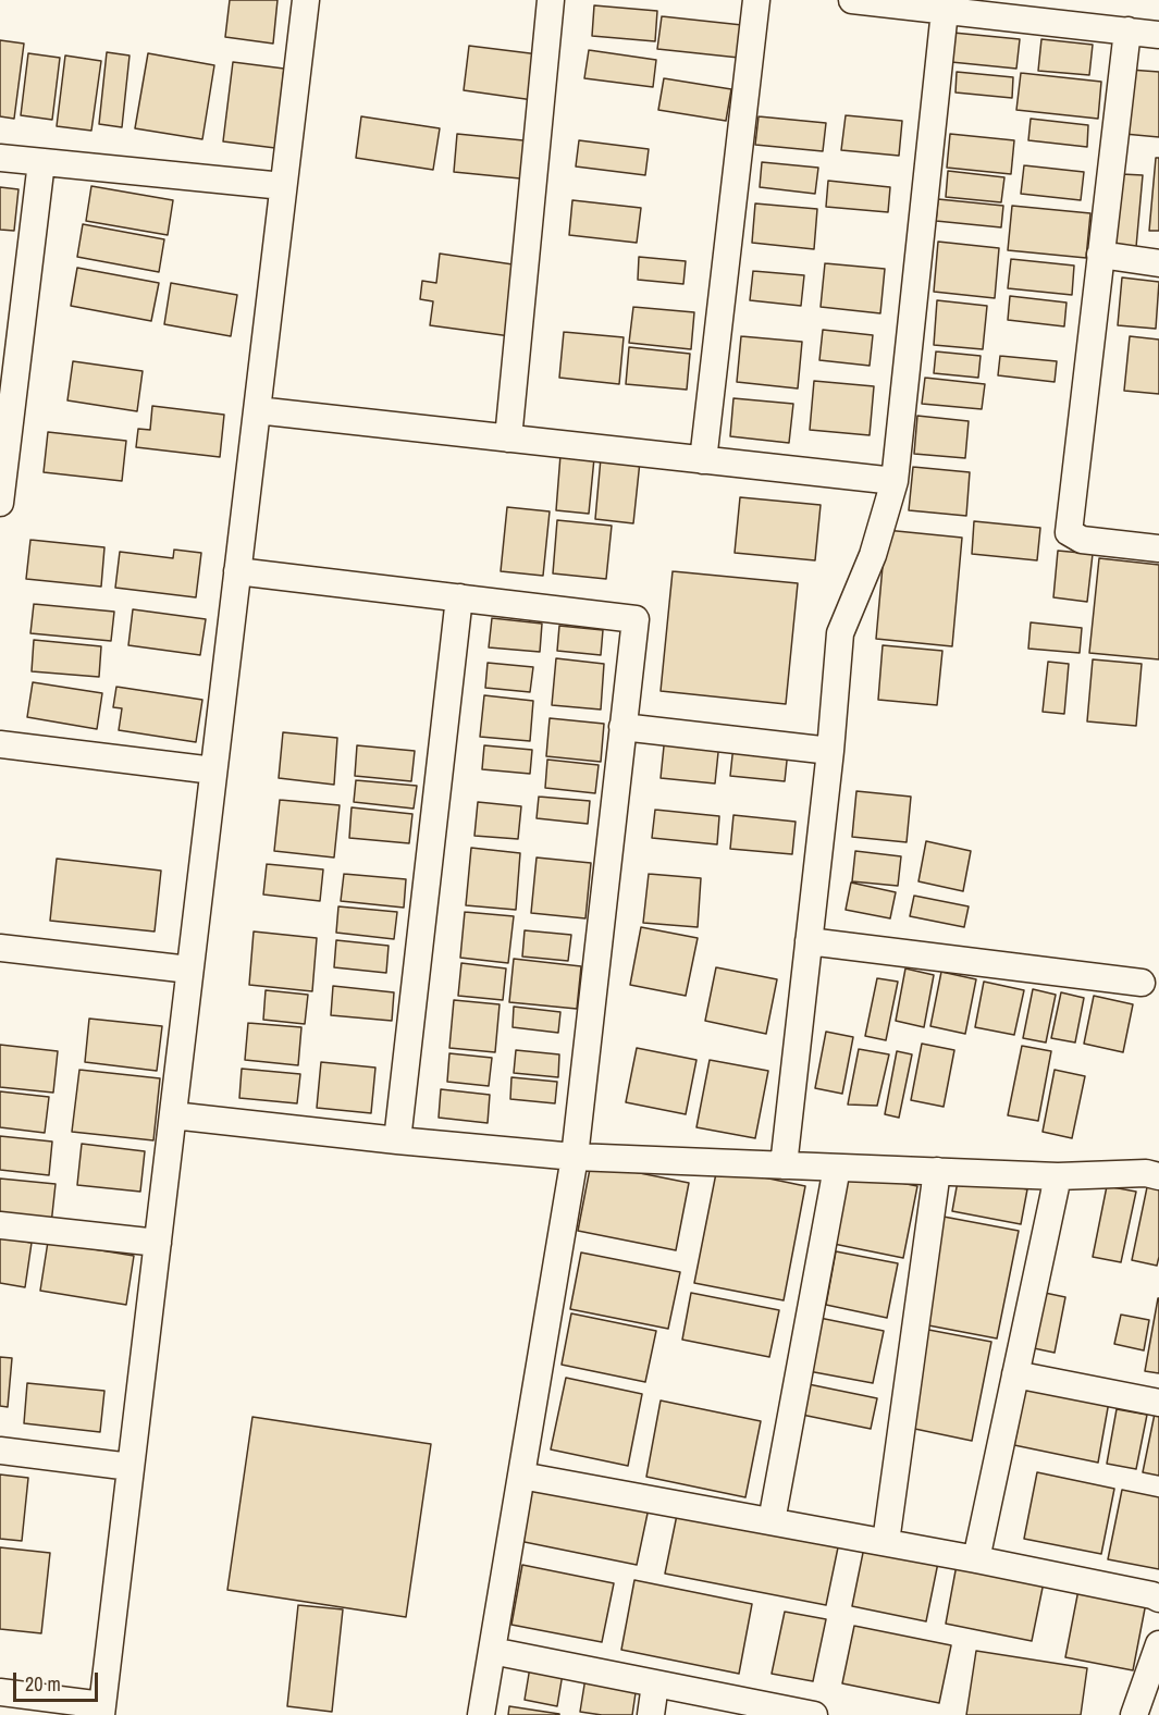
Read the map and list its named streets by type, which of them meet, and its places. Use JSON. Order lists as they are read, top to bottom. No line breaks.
{"scale_bar":"20 m"}
